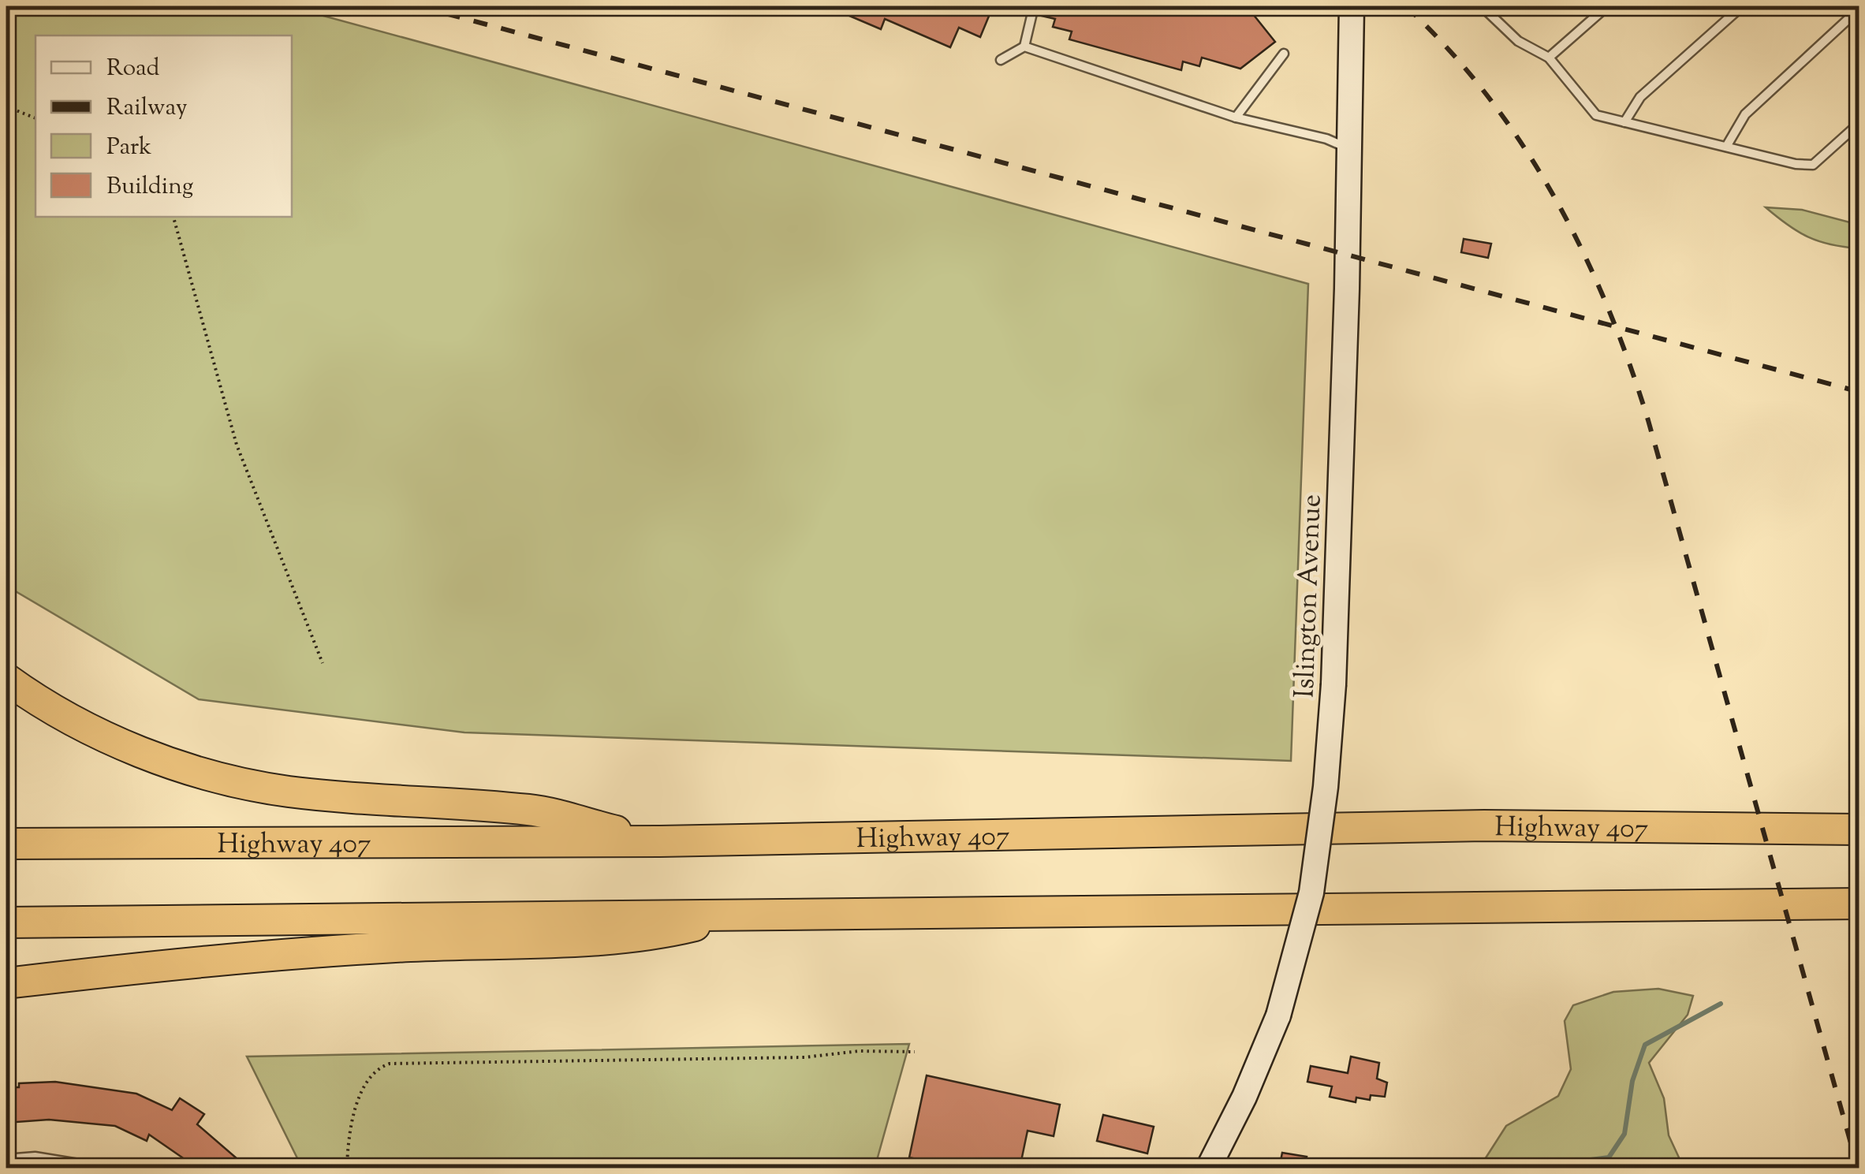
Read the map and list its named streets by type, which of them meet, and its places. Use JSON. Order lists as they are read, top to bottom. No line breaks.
{"streets":{"highway":["Highway 407"],"main road":["Islington Avenue"]},"legend":["Road","Railway","Park","Building"]}
